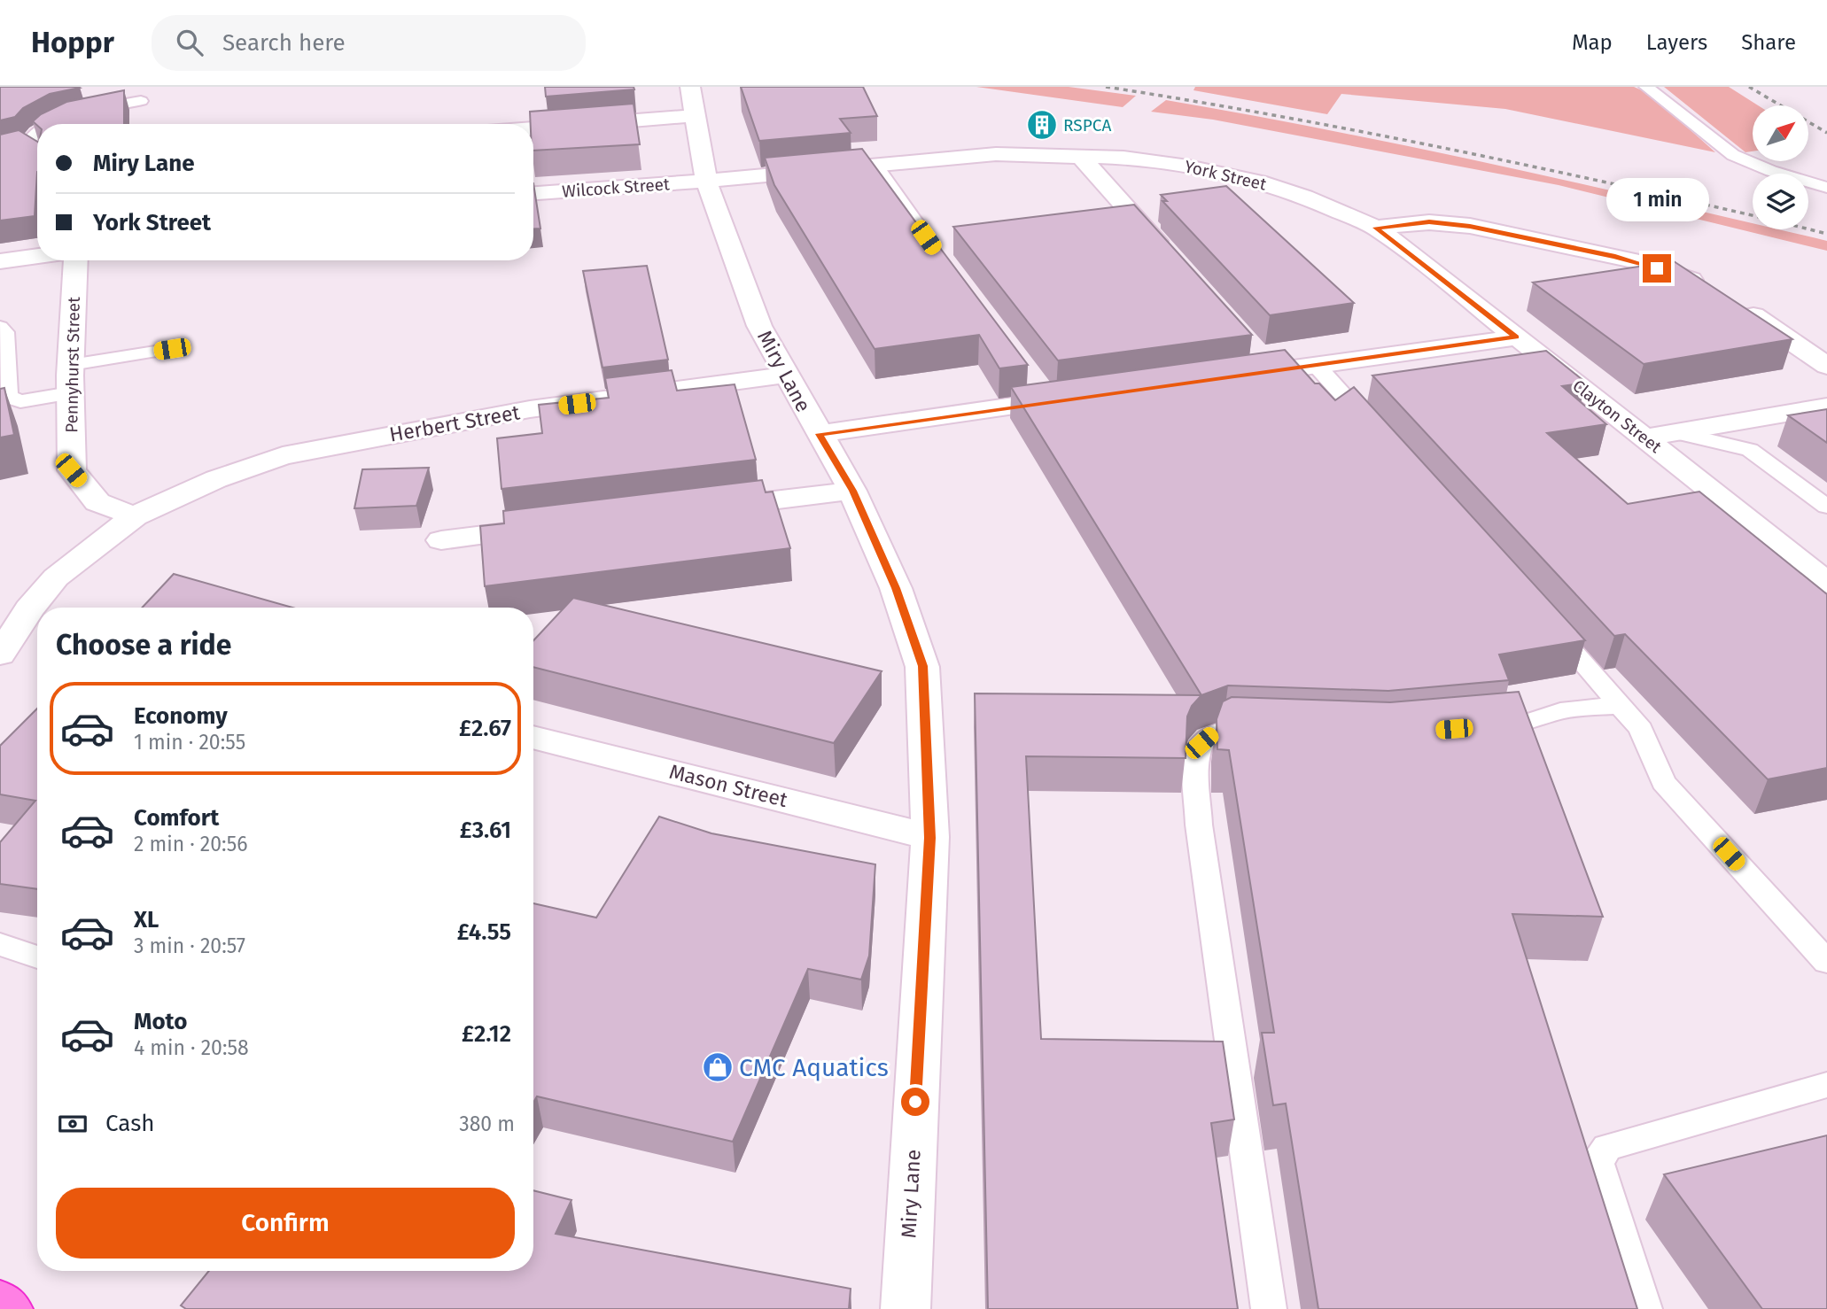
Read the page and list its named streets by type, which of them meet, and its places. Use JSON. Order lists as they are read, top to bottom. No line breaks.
{"streets":{"street":["York Street","Wilcock Street","Pennyhurst Street","Miry Lane","Clayton Street","Herbert Street","Mason Street"]},"crossings":[["York Street","Wilcock Street"],["York Street","Miry Lane"],["York Street","Clayton Street"],["Wilcock Street","Miry Lane"],["Pennyhurst Street","Herbert Street"],["Miry Lane","Herbert Street"],["Miry Lane","Mason Street"]],"places":{"building":["RSPCA"],"shop":["CMC Aquatics"]},"north":"top right","page":{"header":"Hoppr","search":"Search here","nav":["Map","Layers","Share"],"banner":["Miry Lane","York Street"],"bubble":"1 min","heading":"Choose a ride","list":[{"name":"Economy","note":"1 min · 20:55","value":"£2.67"},{"name":"Comfort","note":"2 min · 20:56","value":"£3.61"},{"name":"XL","note":"3 min · 20:57","value":"£4.55"},{"name":"Moto","note":"4 min · 20:58","value":"£2.12"}],"pay":["Cash","380 m"],"buttons":"Confirm"}}
